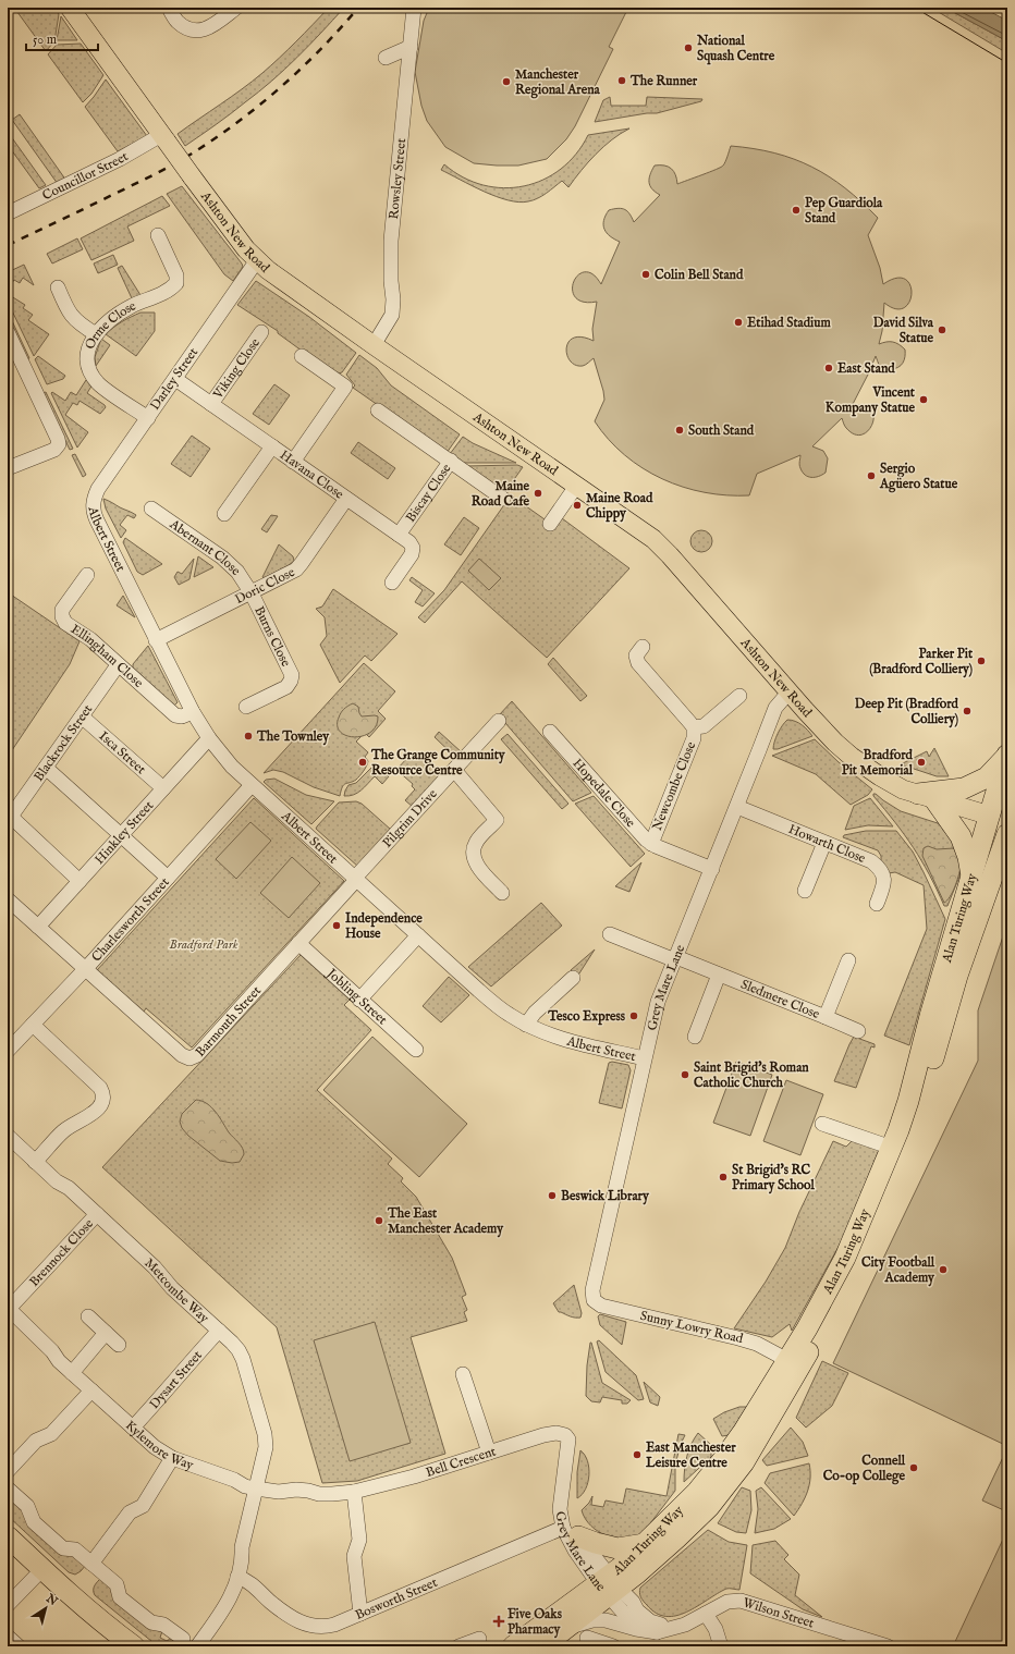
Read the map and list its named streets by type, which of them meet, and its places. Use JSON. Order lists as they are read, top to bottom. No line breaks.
{"streets":{"highway":["Alan Turing Way"],"main road":["Ashton New Road"],"street":["Councillor Street","Rowsley Street","Orme Close","Viking Close","Darley Street","Havana Close","Biscay Close","Albert Street","Abernant Close","Doric Close","Burns Close","Ellingham Close","Blackrock Street","Isca Street","Newcombe Close","Hopedale Close","Pilgrim Drive","Hinkley Street","Howarth Close","Charlesworth Street","Grey Mare Lane","Jobling Street","Sledmere Close","Barmouth Street","Brennock Close","Metcombe Way","Sunny Lowry Road","Dysart Street","Kylemore Way","Bell Crescent","Bosworth Street","Wilson Street"]},"crossings":[["Councillor Street","Ashton New Road"],["Rowsley Street","Ashton New Road"],["Ashton New Road","Darley Street"],["Ashton New Road","Alan Turing Way"],["Ashton New Road","Grey Mare Lane"],["Orme Close","Darley Street"],["Viking Close","Havana Close"],["Darley Street","Havana Close"],["Darley Street","Albert Street"],["Havana Close","Biscay Close"],["Havana Close","Doric Close"],["Albert Street","Doric Close"],["Albert Street","Ellingham Close"],["Albert Street","Pilgrim Drive"],["Albert Street","Hinkley Street"],["Albert Street","Charlesworth Street"],["Albert Street","Grey Mare Lane"],["Albert Street","Barmouth Street"],["Abernant Close","Doric Close"],["Abernant Close","Burns Close"],["Doric Close","Burns Close"],["Ellingham Close","Blackrock Street"],["Blackrock Street","Isca Street"],["Isca Street","Hinkley Street"],["Newcombe Close","Hopedale Close"],["Hopedale Close","Grey Mare Lane"],["Pilgrim Drive","Barmouth Street"],["Howarth Close","Grey Mare Lane"],["Alan Turing Way","Grey Mare Lane"],["Alan Turing Way","Sunny Lowry Road"],["Alan Turing Way","Wilson Street"],["Charlesworth Street","Barmouth Street"],["Grey Mare Lane","Sledmere Close"],["Grey Mare Lane","Sunny Lowry Road"],["Grey Mare Lane","Bell Crescent"],["Grey Mare Lane","Bosworth Street"],["Jobling Street","Barmouth Street"],["Brennock Close","Metcombe Way"],["Brennock Close","Kylemore Way"],["Metcombe Way","Dysart Street"],["Metcombe Way","Kylemore Way"],["Metcombe Way","Bosworth Street"],["Dysart Street","Kylemore Way"],["Kylemore Way","Bell Crescent"]],"parks":["Bradford Park"],"places":{"other":["National Squash Centre","The Runner","Manchester Regional Arena","Pep Guardiola Stand","Colin Bell Stand","Etihad Stadium","David Silva Statue","East Stand","Vincent Kompany Statue","South Stand","Sergio Agüero Statue","Maine Road Cafe","Maine Road Chippy","Parker Pit (Bradford Colliery)","Deep Pit (Bradford Colliery)","The Townley","The Grange Community Resource Centre","Bradford Pit Memorial","Independence House","Tesco Express","Saint Brigid's Roman Catholic Church","St Brigid's RC Primary School","Beswick Library","The East Manchester Academy","City Football Academy","East Manchester Leisure Centre","Connell Co-op College"],"health":["Five Oaks Pharmacy"]},"scale_bar":"50 m","north":"top right"}
